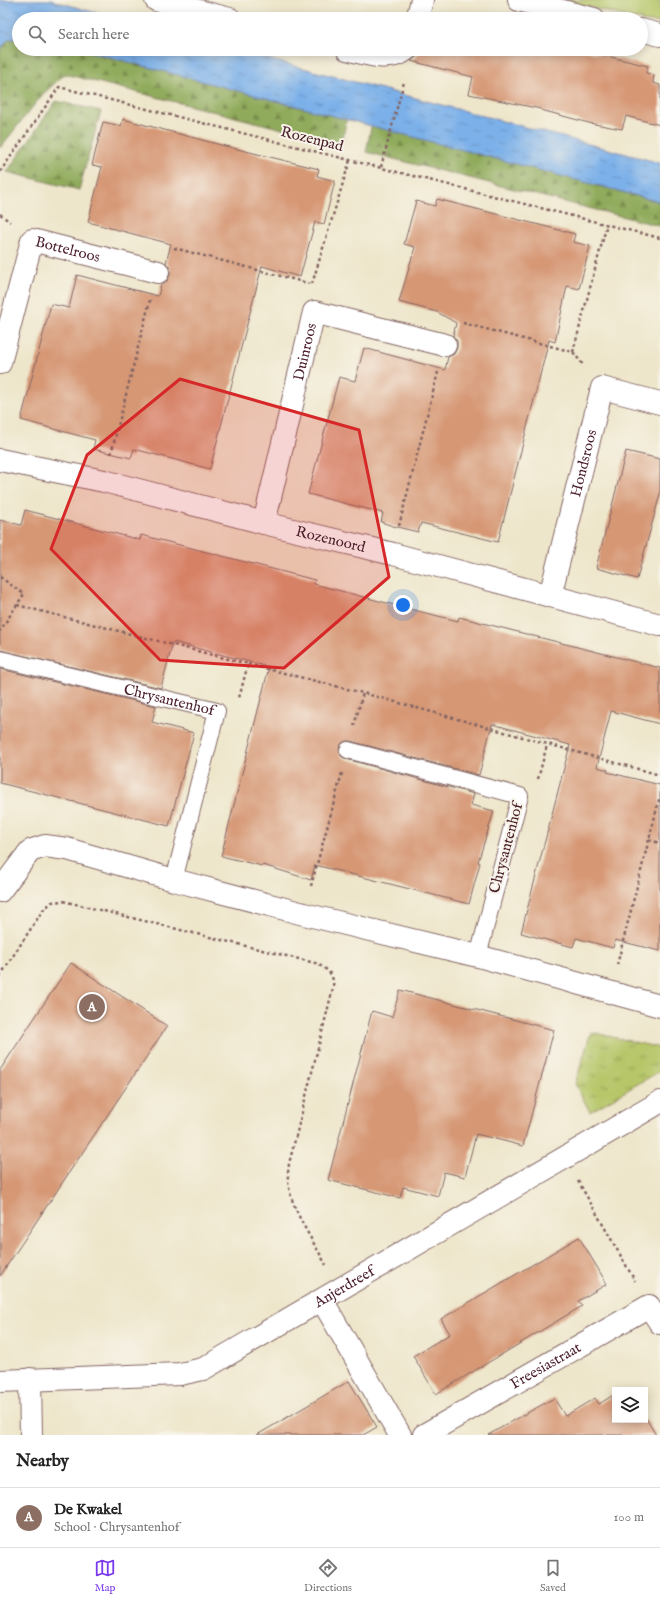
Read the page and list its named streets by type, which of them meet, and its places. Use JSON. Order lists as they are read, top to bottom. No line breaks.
{"streets":{"street":["Bottelroos","Duinroos","Hondsroos","Rozenoord","Anjerdreef","Freesiastraat"],"lane":["Chrysantenhof"],"path":["Rozenpad"]},"crossings":[["Duinroos","Rozenoord"],["Hondsroos","Rozenoord"]],"page":{"search":"Search here","pins":"A","heading":"Nearby","list":[{"mark":"A","name":"De Kwakel","note":"School · Chrysantenhof","value":"100 m"}],"nav":["Map","Directions","Saved"]}}
